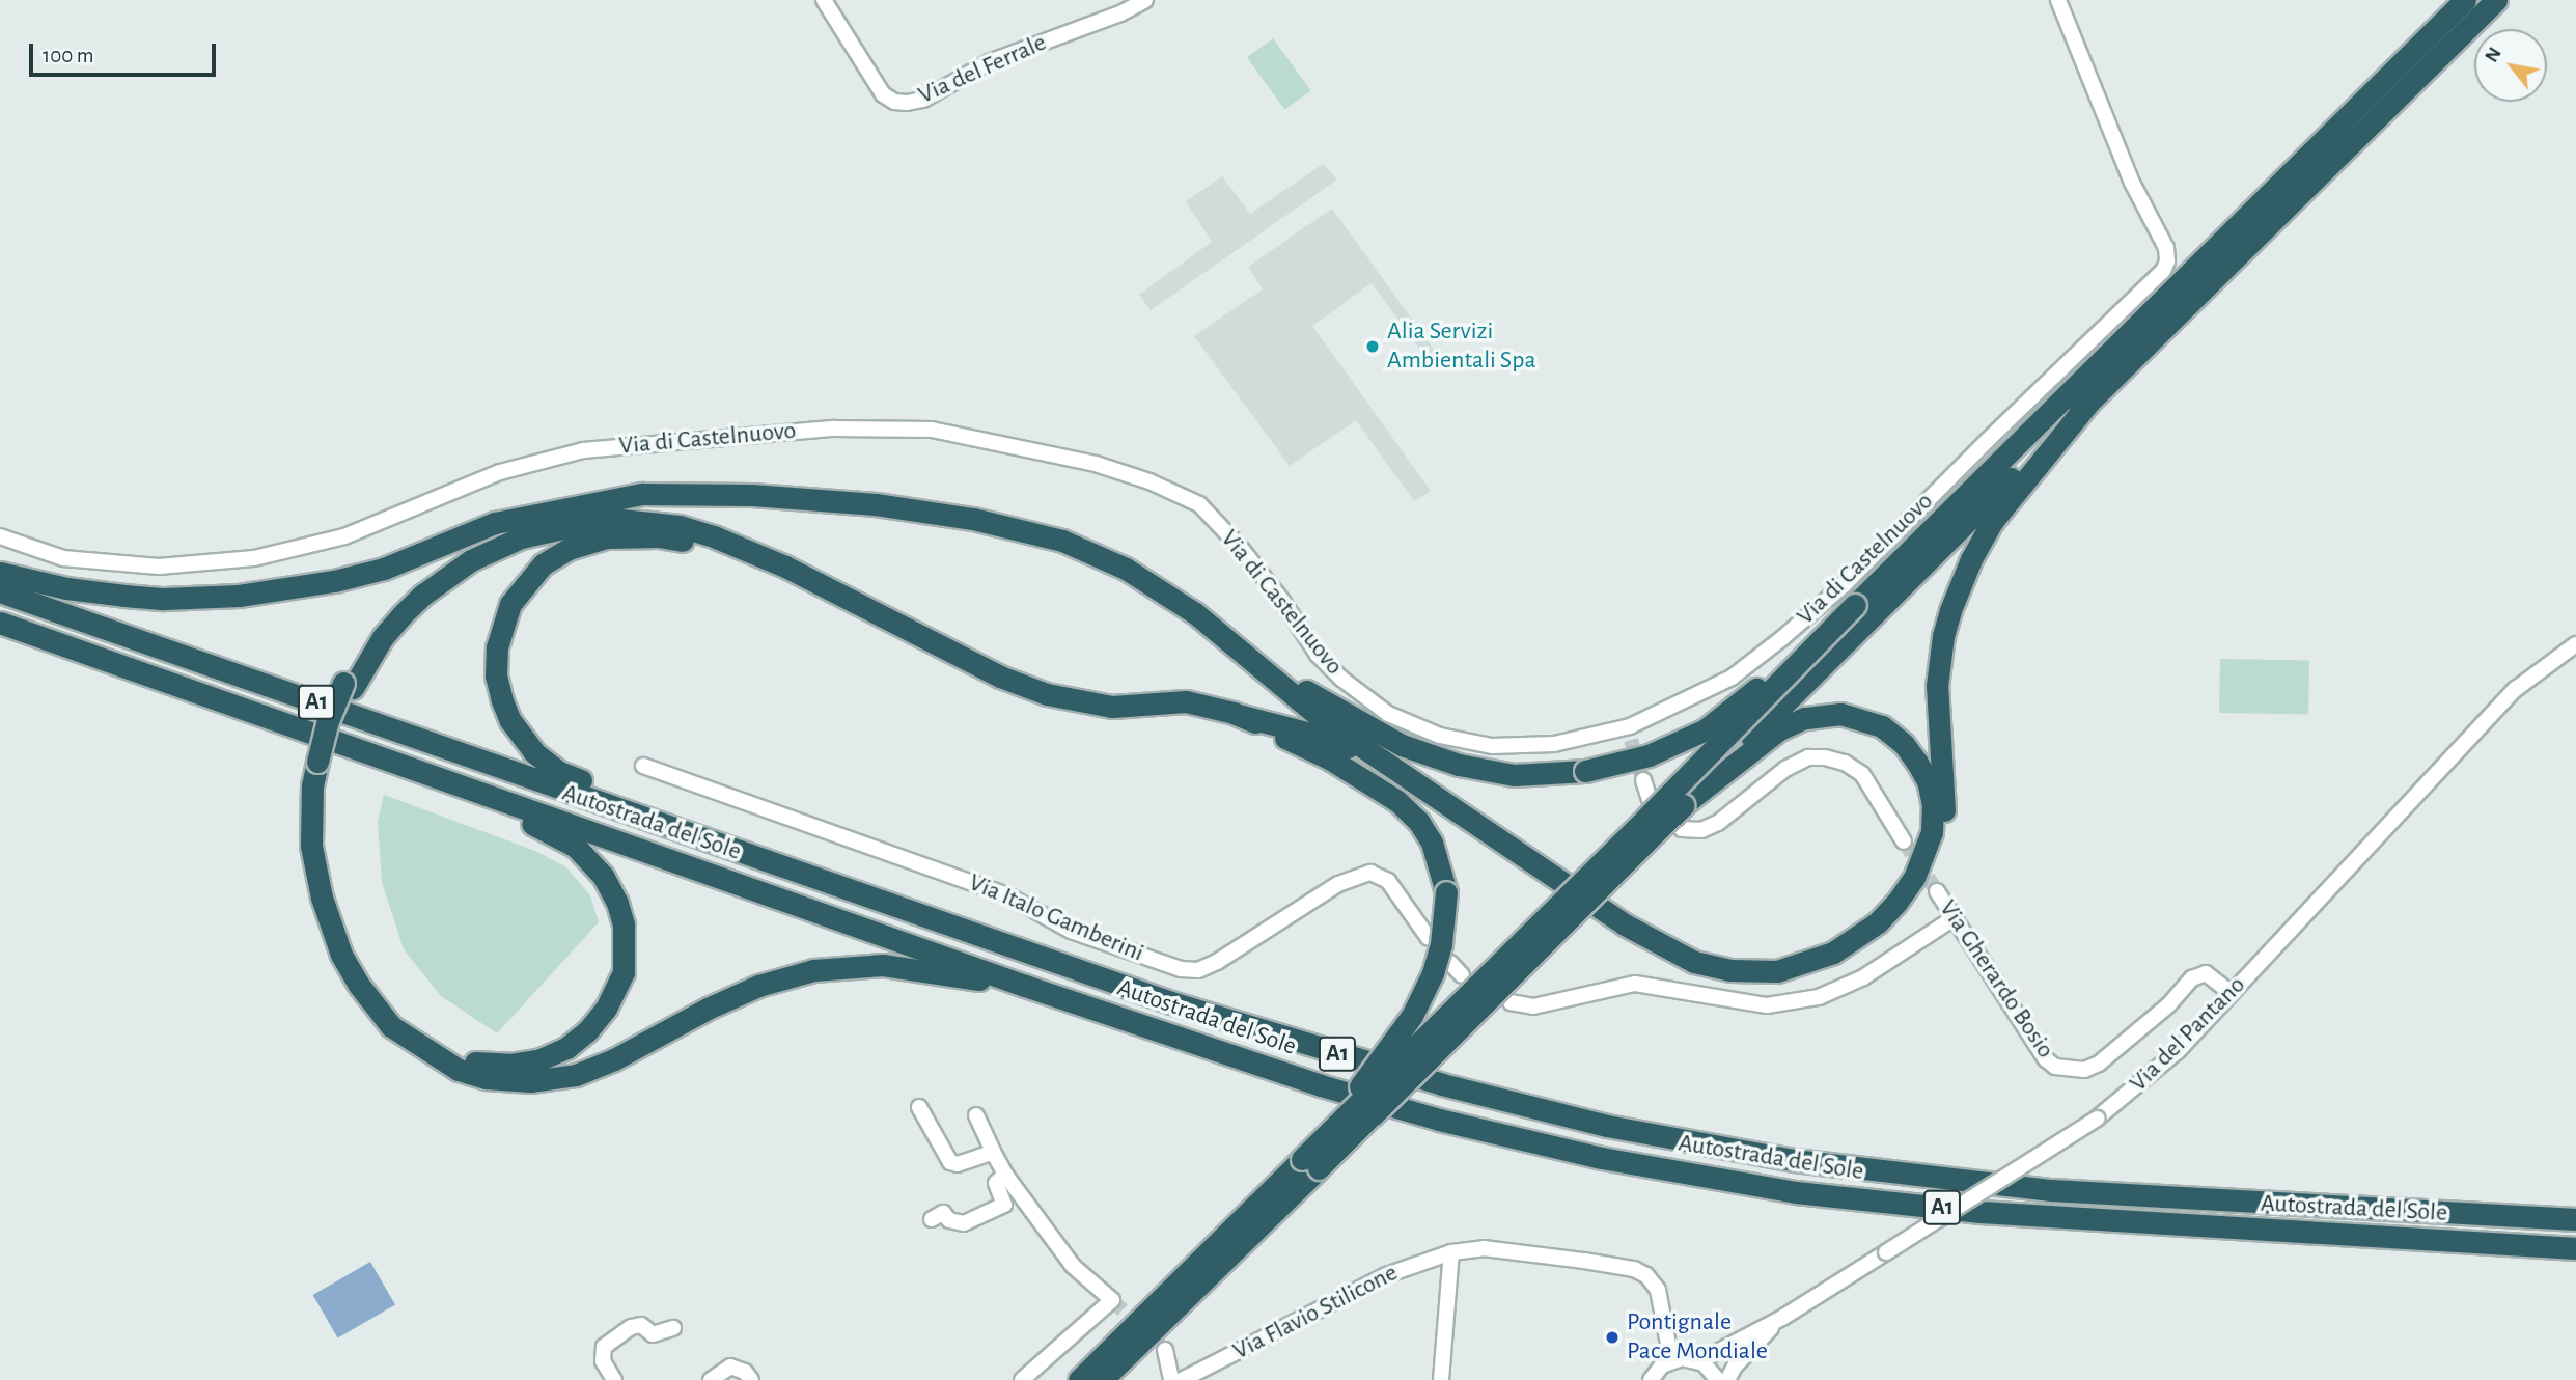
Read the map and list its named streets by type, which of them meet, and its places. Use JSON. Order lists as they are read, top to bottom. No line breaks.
{"streets":{"highway":["A1","Autostrada del Sole"],"street":["Via del Ferrale","Via di Castelnuovo","Via Italo Gamberini","Via Gherardo Bosio","Via del Pantano","Via Flavio Stilicone"]},"crossings":[["Via Gherardo Bosio","Via del Pantano"],["Via del Pantano","Via Flavio Stilicone"]],"places":["Alia Servizi Ambientali Spa","Pontignale Pace Mondiale"],"scale_bar":"100 m","north":"top left"}
